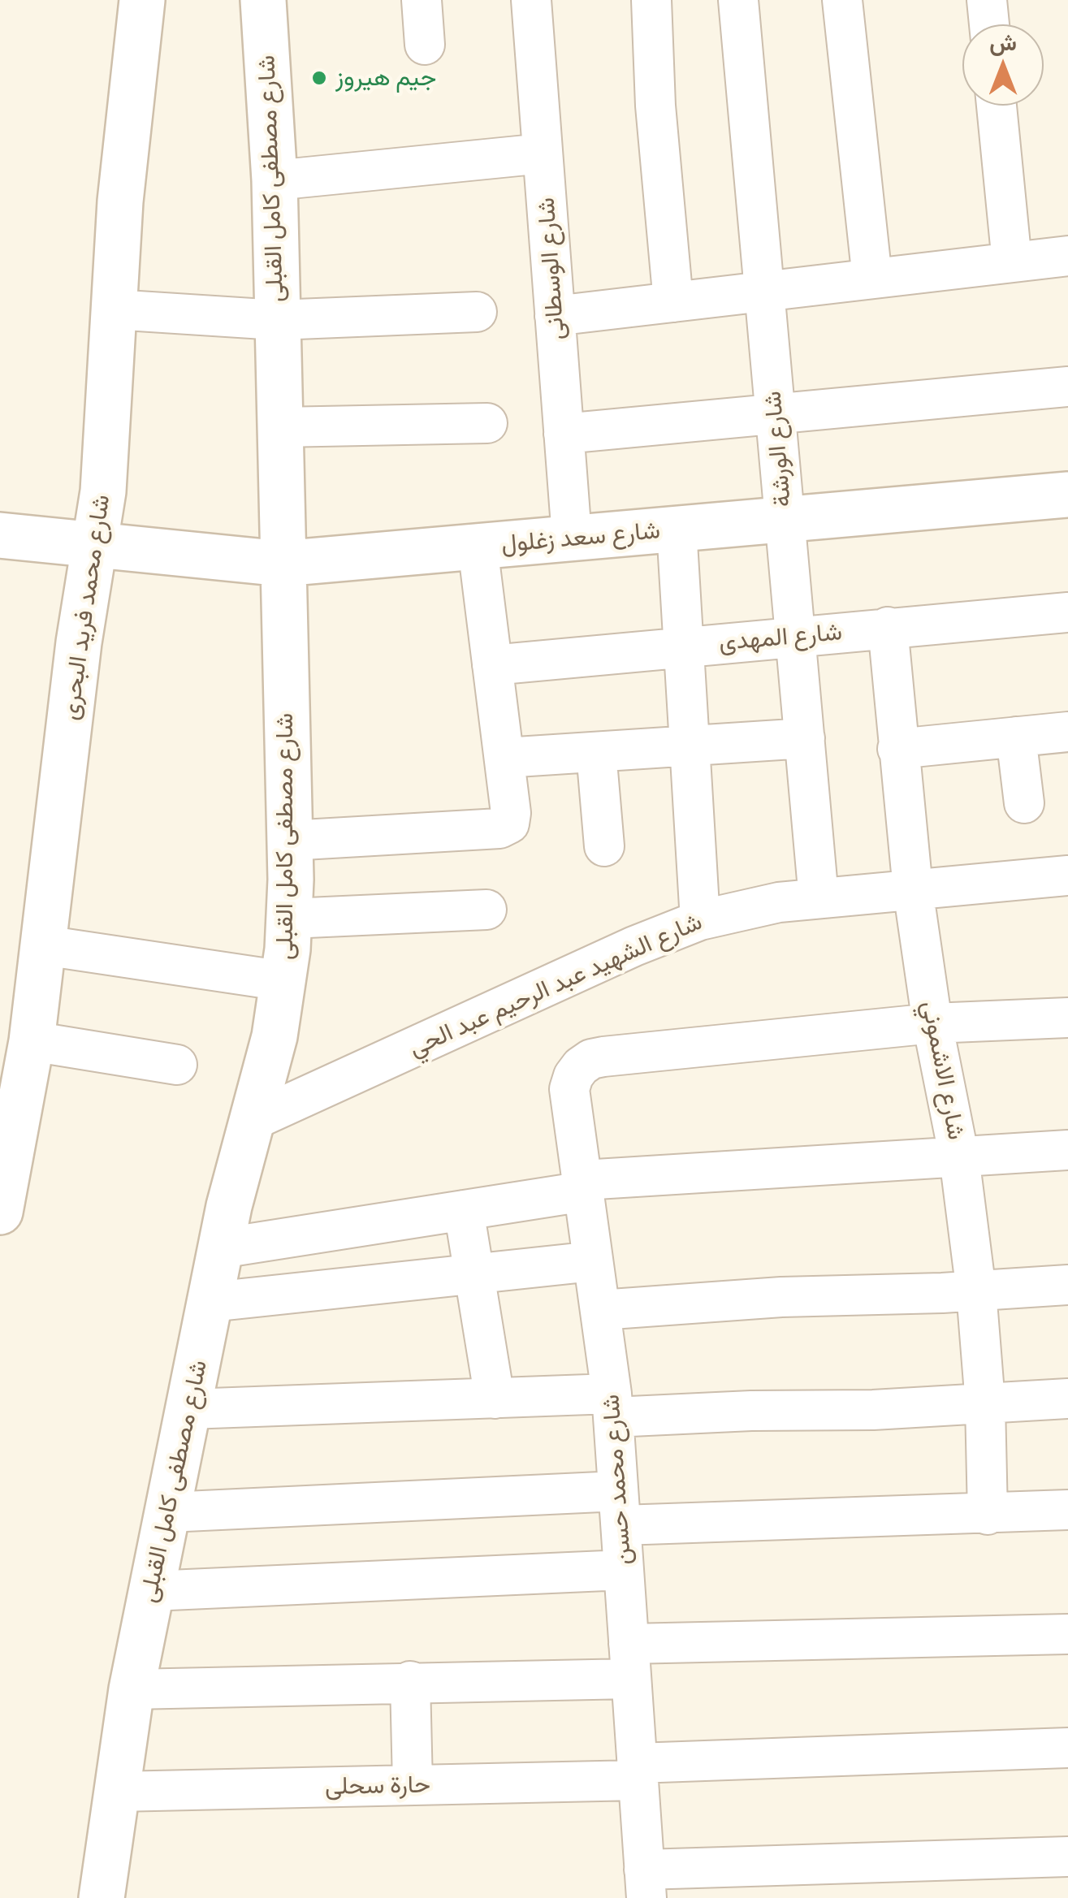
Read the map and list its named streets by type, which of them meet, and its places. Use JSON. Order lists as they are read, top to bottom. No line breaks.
{"streets":{"main road":["شارع مصطفى كامل القبلى","شارع سعد زغلول","شارع محمد فريد البحرى"],"street":["شارع الوسطانى","شارع الورشة","شارع المهدى","شارع الشهيد عبد الرحيم عبد الحي","شارع الاشموني","شارع محمد حسن","حارة سحلى"]},"crossings":[["شارع مصطفى كامل القبلى","شارع سعد زغلول"],["شارع مصطفى كامل القبلى","شارع الشهيد عبد الرحيم عبد الحي"],["شارع مصطفى كامل القبلى","حارة سحلى"],["شارع الوسطانى","شارع سعد زغلول"],["شارع الورشة","شارع سعد زغلول"],["شارع الورشة","شارع المهدى"],["شارع الورشة","شارع الشهيد عبد الرحيم عبد الحي"],["شارع سعد زغلول","شارع محمد فريد البحرى"],["شارع المهدى","شارع الاشموني"],["شارع الشهيد عبد الرحيم عبد الحي","شارع الاشموني"],["شارع الاشموني","شارع محمد حسن"],["شارع محمد حسن","حارة سحلى"]],"places":["جيم هيروز"],"north":"top"}
